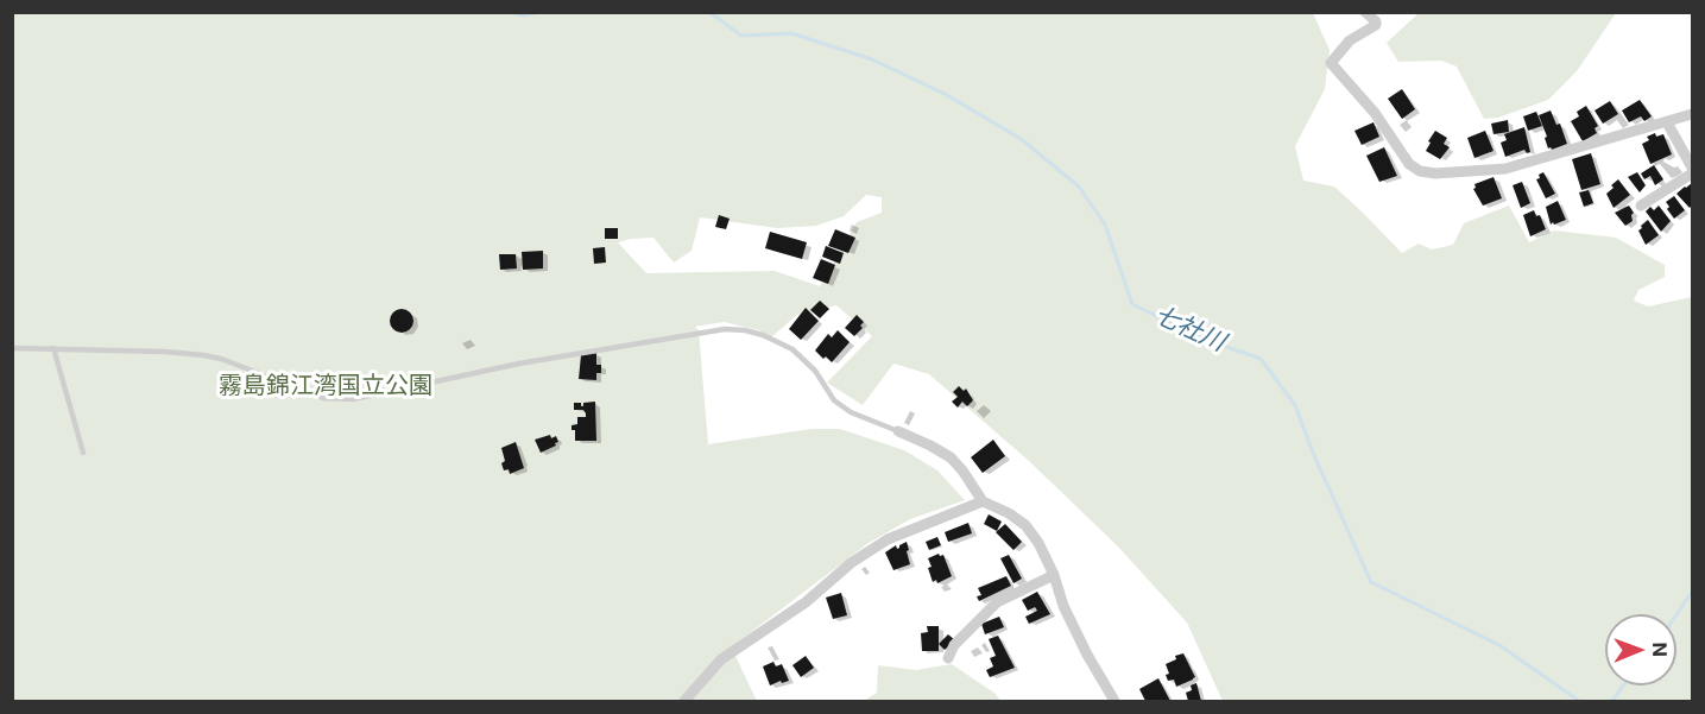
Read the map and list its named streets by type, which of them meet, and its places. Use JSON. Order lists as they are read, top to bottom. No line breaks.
{"water":["七社川"],"parks":["霧島錦江湾国立公園"],"north":"right"}
